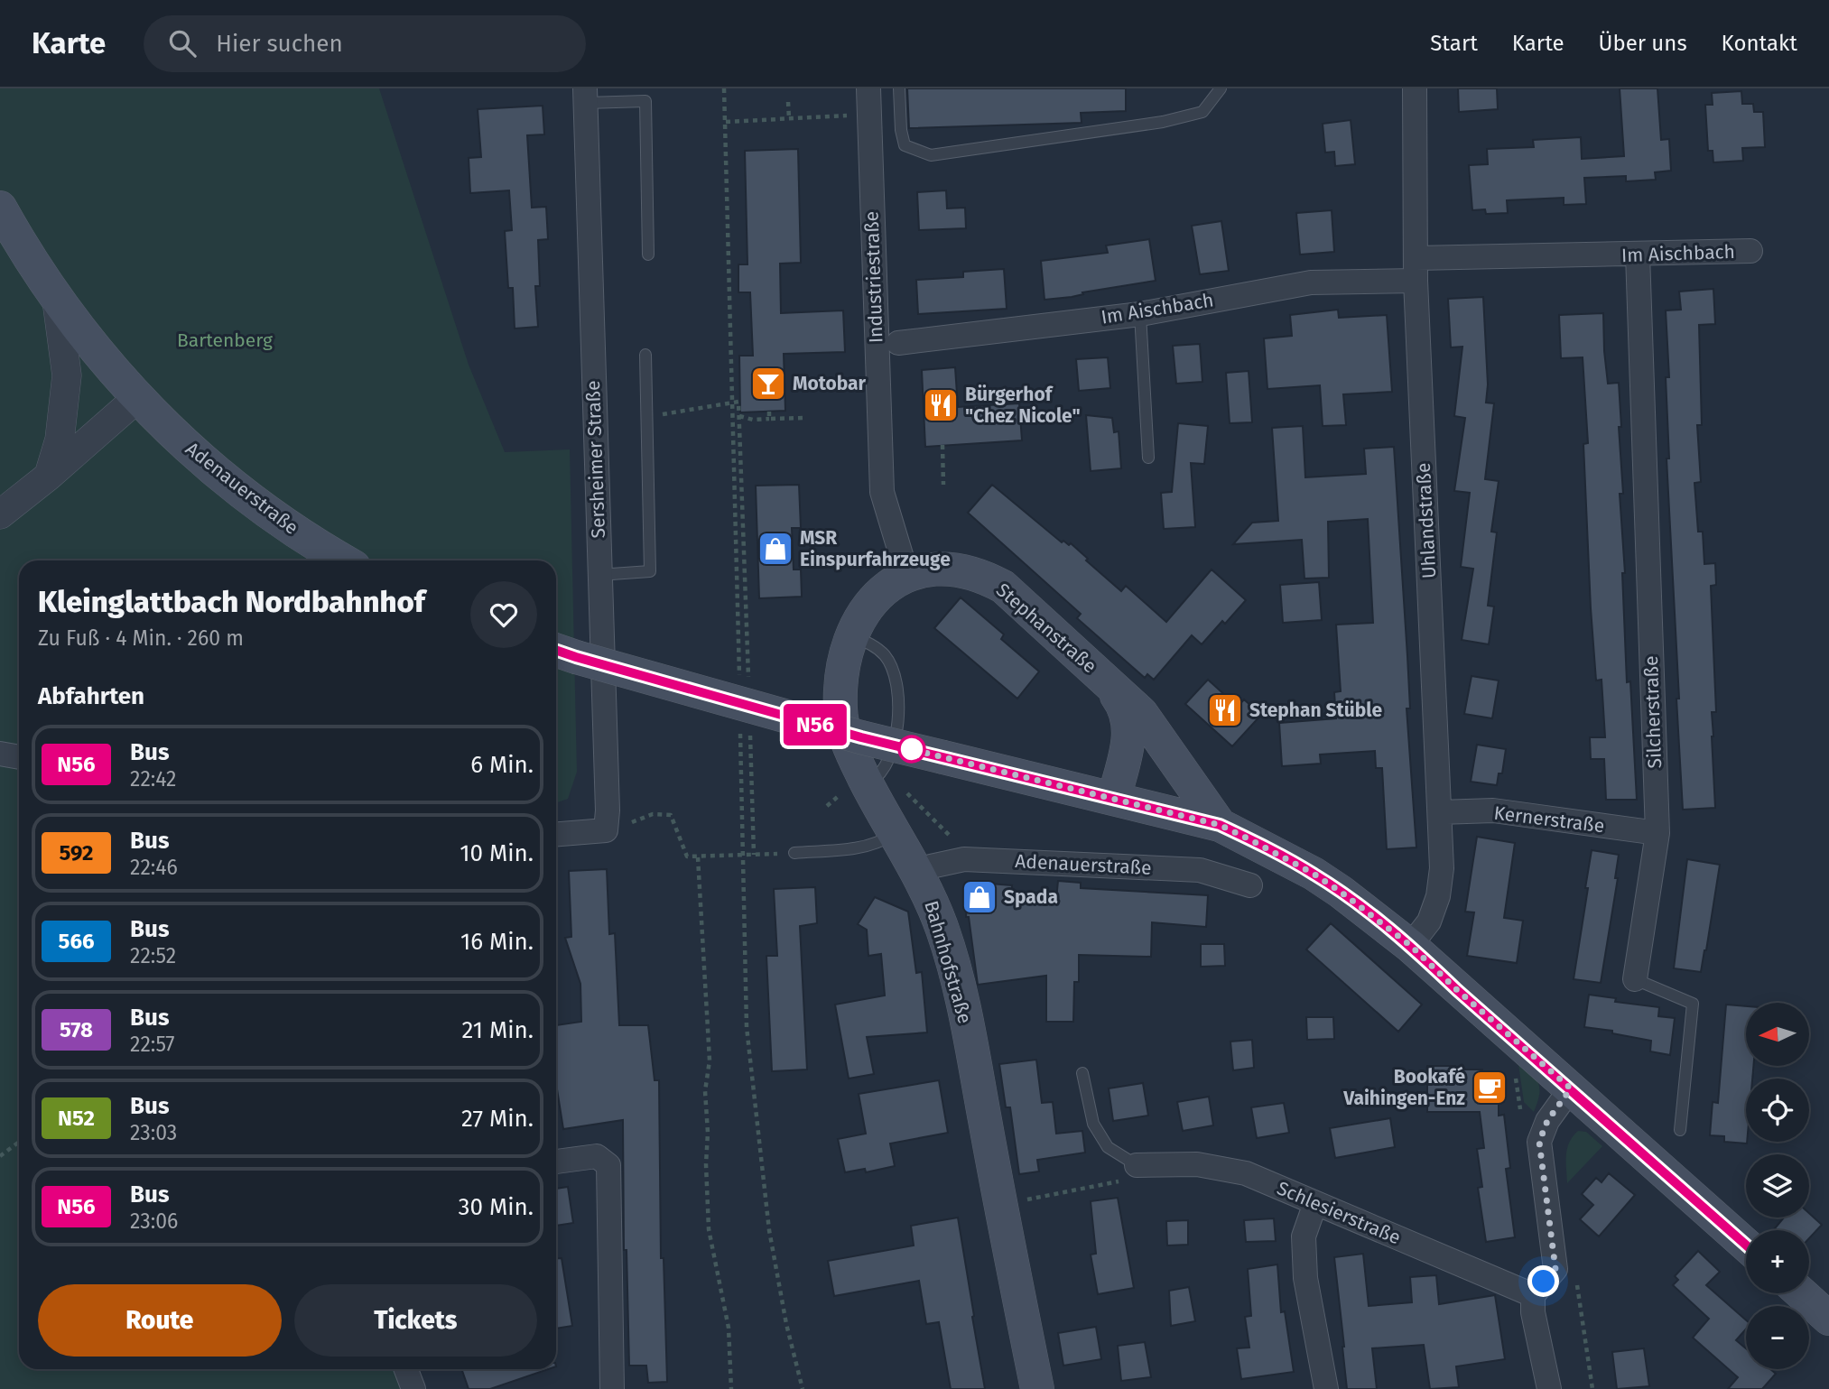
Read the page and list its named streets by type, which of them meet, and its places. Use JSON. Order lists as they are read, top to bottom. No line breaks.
{"streets":{"main road":["Adenauerstraße","Stephanstraße","Bahnhofstraße"],"street":["Im Aischbach","Industriestraße","Sersheimer Straße","Uhlandstraße","Silcherstraße","Kernerstraße","Schlesierstraße"]},"crossings":[["Im Aischbach","Uhlandstraße"],["Im Aischbach","Silcherstraße"],["Industriestraße","Stephanstraße"],["Industriestraße","Bahnhofstraße"],["Adenauerstraße","Bahnhofstraße"],["Uhlandstraße","Kernerstraße"],["Stephanstraße","Bahnhofstraße"],["Silcherstraße","Kernerstraße"]],"parks":["Bartenberg"],"places":{"bar":["Motobar"],"restaurant":["Bürgerhof \"Chez Nicole\"","Stephan Stüble"],"shop":["MSR Einspurfahrzeuge","Spada"],"cafe":["Bookafé Vaihingen-Enz"]},"lines":["bus line N56"],"north":"left","page":{"header":"Karte","search":"Hier suchen","nav":["Start","Karte","Über uns","Kontakt"],"on_map":"N56","heading":[["Kleinglattbach Nordbahnhof","Zu Fuß · 4 Min. · 260 m"],"Abfahrten"],"list":[{"mark":"N56","name":"Bus","note":"22:42","value":"6 Min."},{"mark":"592","name":"Bus","note":"22:46","value":"10 Min."},{"mark":"566","name":"Bus","note":"22:52","value":"16 Min."},{"mark":"578","name":"Bus","note":"22:57","value":"21 Min."},{"mark":"N52","name":"Bus","note":"23:03","value":"27 Min."},{"mark":"N56","name":"Bus","note":"23:06","value":"30 Min."}],"map_buttons":["+","−"],"buttons":["Route","Tickets"]}}
